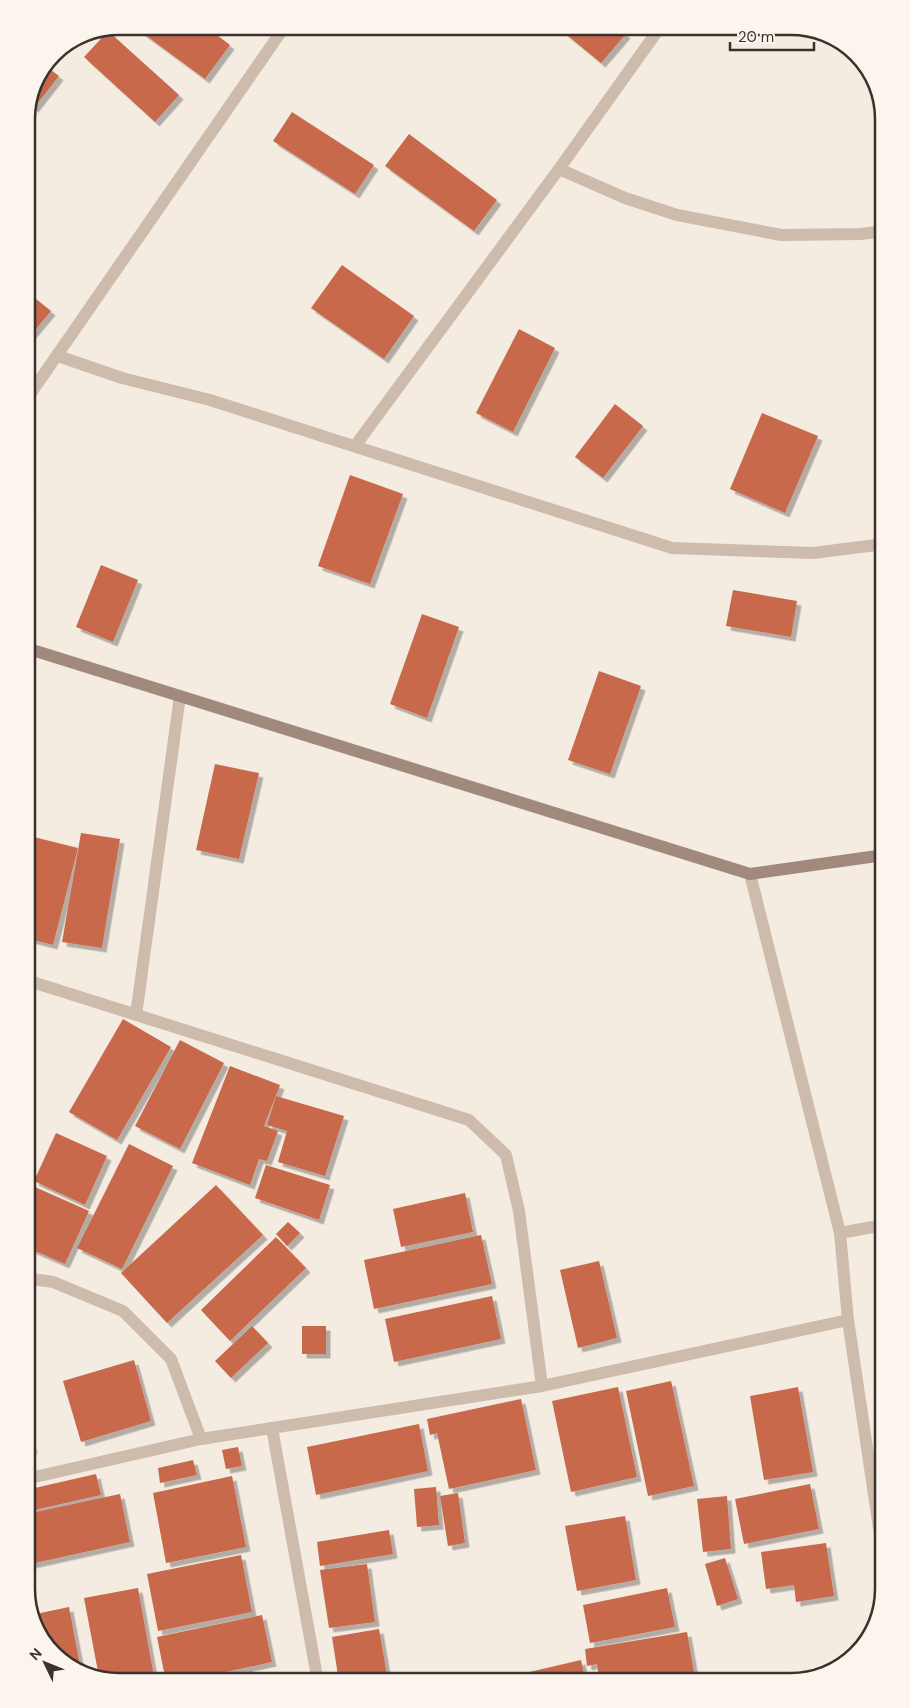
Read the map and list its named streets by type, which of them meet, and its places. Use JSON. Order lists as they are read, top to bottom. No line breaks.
{"scale_bar":"20 m","north":"top left"}
